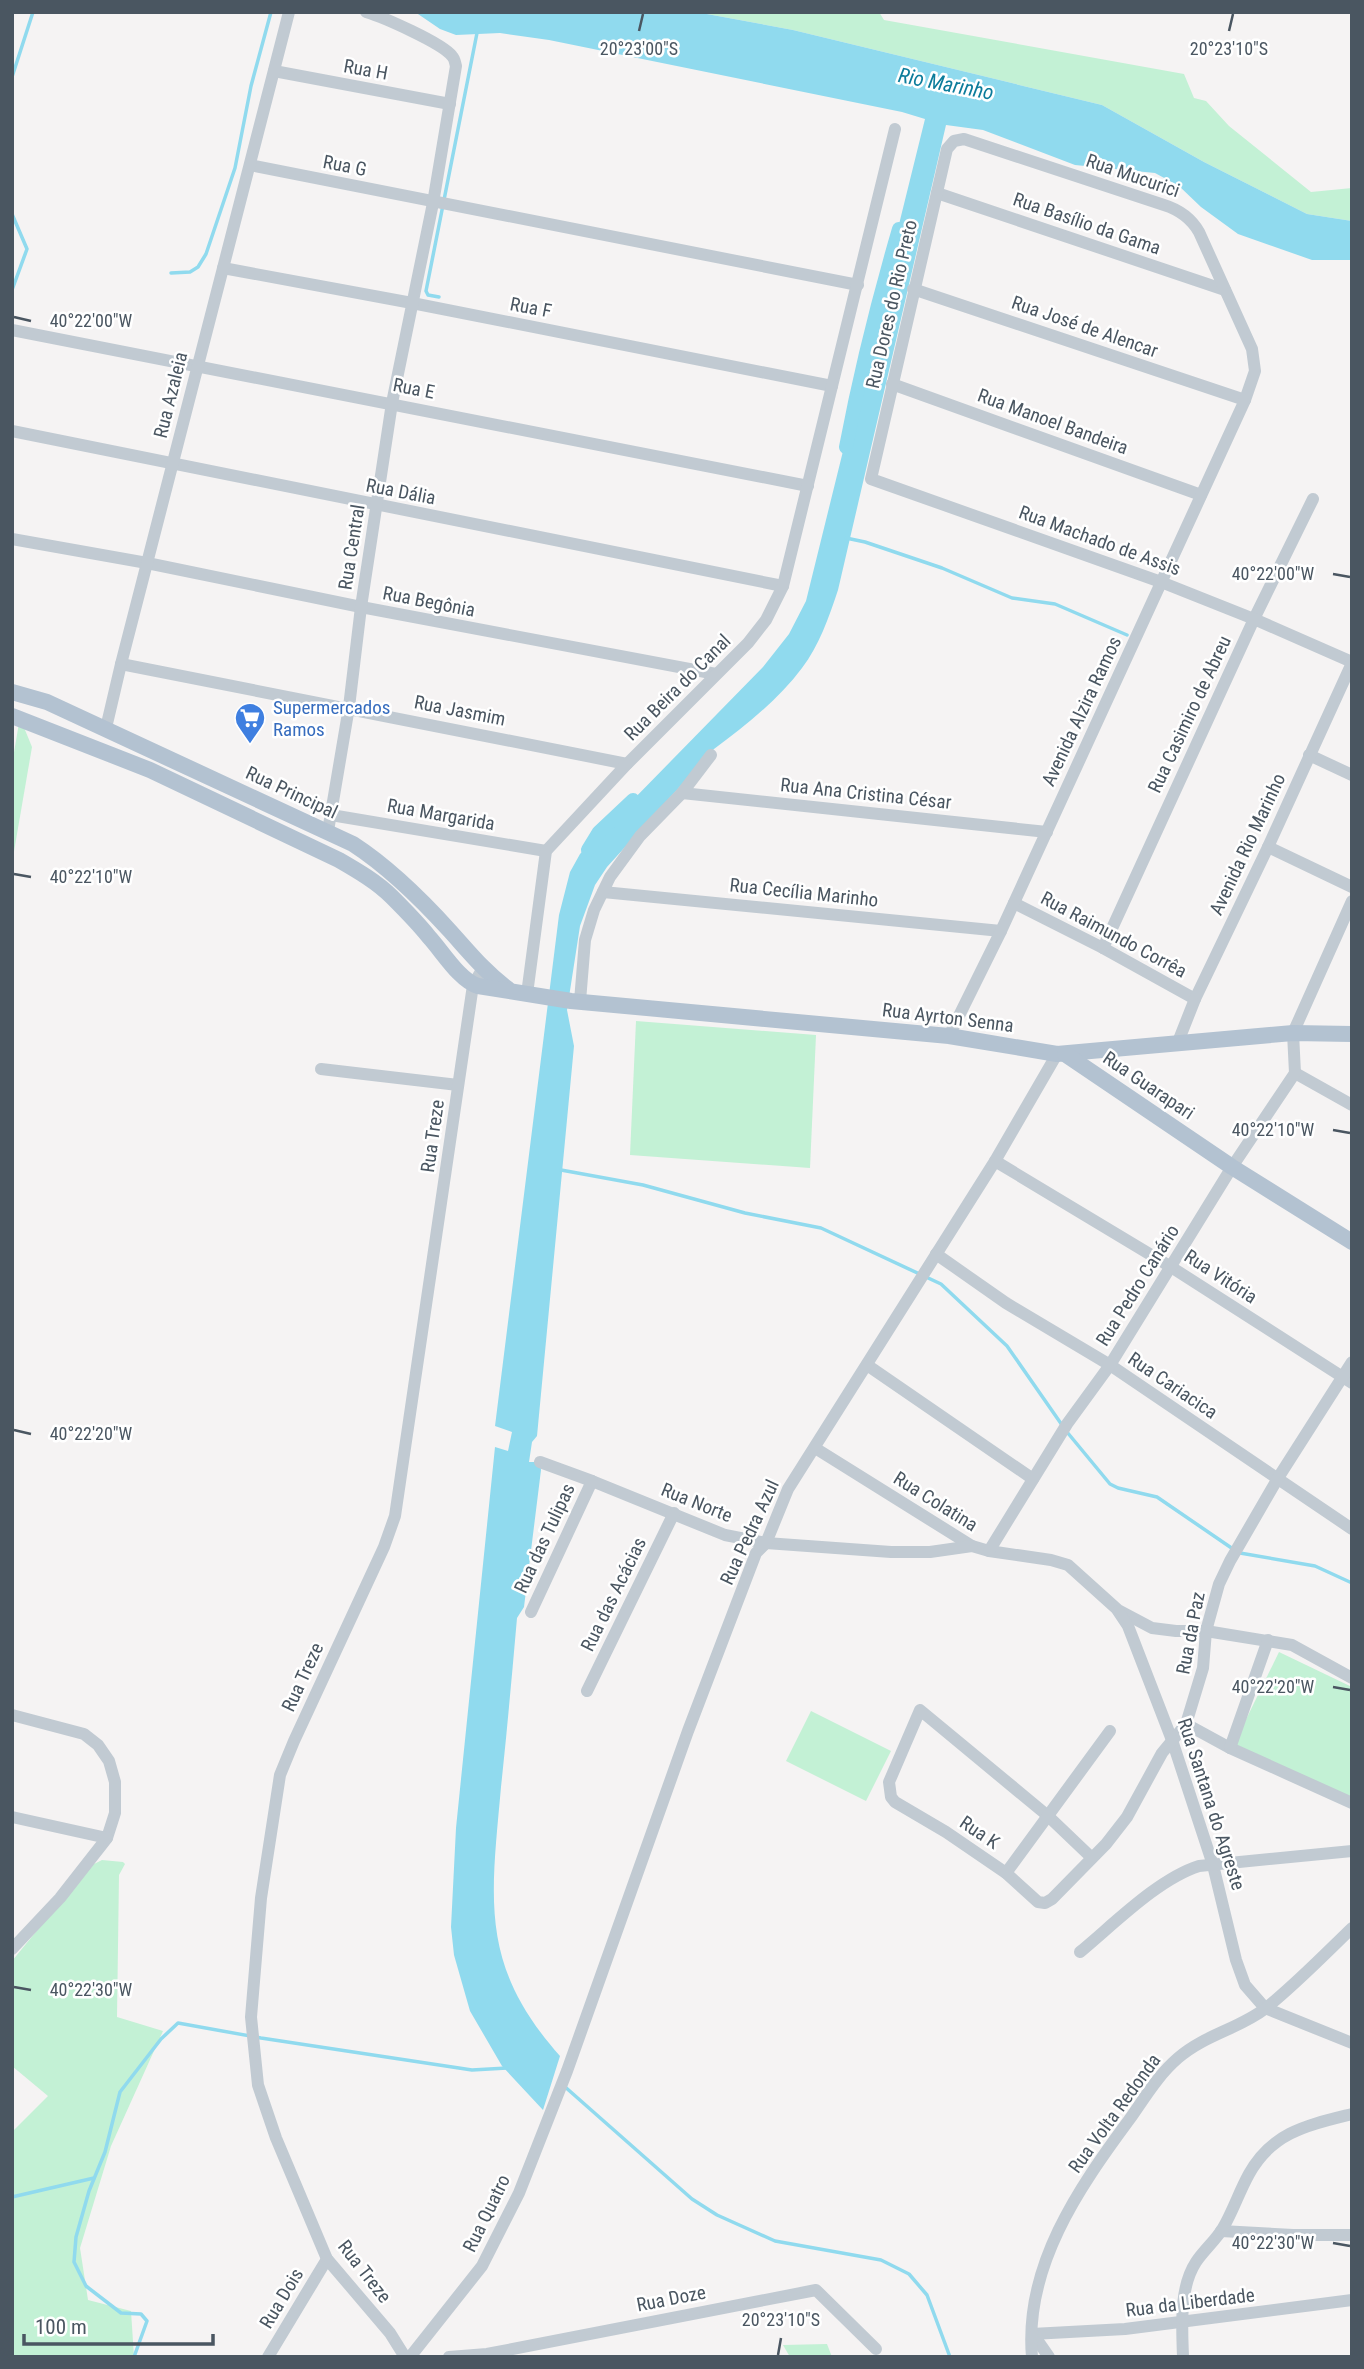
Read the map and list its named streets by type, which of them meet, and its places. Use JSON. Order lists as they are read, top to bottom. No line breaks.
{"streets":{"main road":["Rua Principal","Rua Ayrton Senna","Rua Guarapari"],"street":["Rua H","Rua G","Rua Mucurici","Rua Basílio da Gama","Rua Dores do Rio Preto","Rua F","Rua José de Alencar","Rua E","Rua Azaleia","Rua Manoel Bandeira","Rua Dália","Rua Machado de Assis","Rua Central","Rua Begônia","Rua Beira do Canal","Rua Jasmim","Avenida Alzira Ramos","Rua Casimiro de Abreu","Rua Ana Cristina César","Rua Margarida","Avenida Rio Marinho","Rua Cecília Marinho","Rua Raimundo Corrêa","Rua Treze","Rua Vitória","Rua Pedro Canário","Rua Cariacica","Rua Colatina","Rua Norte","Rua Pedra Azul","Rua das Tulipas","Rua das Acácias","Rua da Paz","Rua Santana do Agreste","Rua K","Rua Volta Redonda","Rua Quatro","Rua Dois","Rua Doze","Rua da Liberdade"]},"crossings":[["Rua H","Rua Azaleia"],["Rua H","Rua Central"],["Rua G","Rua Azaleia"],["Rua G","Rua Central"],["Rua G","Rua Beira do Canal"],["Rua Mucurici","Rua Basílio da Gama"],["Rua Mucurici","Rua Dores do Rio Preto"],["Rua Mucurici","Rua José de Alencar"],["Rua Mucurici","Avenida Alzira Ramos"],["Rua Basílio da Gama","Rua Dores do Rio Preto"],["Rua Dores do Rio Preto","Rua José de Alencar"],["Rua Dores do Rio Preto","Rua Manoel Bandeira"],["Rua Dores do Rio Preto","Rua Machado de Assis"],["Rua F","Rua Azaleia"],["Rua F","Rua Central"],["Rua F","Rua Beira do Canal"],["Rua José de Alencar","Avenida Alzira Ramos"],["Rua E","Rua Azaleia"],["Rua E","Rua Central"],["Rua E","Rua Beira do Canal"],["Rua Azaleia","Rua Dália"],["Rua Azaleia","Rua Begônia"],["Rua Azaleia","Rua Jasmim"],["Rua Azaleia","Rua Principal"],["Rua Manoel Bandeira","Avenida Alzira Ramos"],["Rua Dália","Rua Central"],["Rua Dália","Rua Beira do Canal"],["Rua Machado de Assis","Avenida Alzira Ramos"],["Rua Machado de Assis","Rua Casimiro de Abreu"],["Rua Machado de Assis","Avenida Rio Marinho"],["Rua Central","Rua Begônia"],["Rua Central","Rua Jasmim"],["Rua Central","Rua Principal"],["Rua Central","Rua Margarida"],["Rua Begônia","Rua Beira do Canal"],["Rua Beira do Canal","Rua Jasmim"],["Rua Beira do Canal","Rua Margarida"],["Avenida Alzira Ramos","Rua Ana Cristina César"],["Avenida Alzira Ramos","Rua Cecília Marinho"],["Avenida Alzira Ramos","Rua Raimundo Corrêa"],["Avenida Alzira Ramos","Rua Ayrton Senna"],["Rua Casimiro de Abreu","Rua Raimundo Corrêa"],["Rua Principal","Rua Ayrton Senna"],["Avenida Rio Marinho","Rua Raimundo Corrêa"],["Avenida Rio Marinho","Rua Ayrton Senna"],["Rua Ayrton Senna","Rua Guarapari"],["Rua Ayrton Senna","Rua Pedra Azul"],["Rua Guarapari","Rua Pedro Canário"],["Rua Guarapari","Rua Pedra Azul"],["Rua Treze","Rua Quatro"],["Rua Treze","Rua Dois"],["Rua Vitória","Rua Pedro Canário"],["Rua Vitória","Rua Pedra Azul"],["Rua Vitória","Rua da Paz"],["Rua Pedro Canário","Rua Cariacica"],["Rua Pedro Canário","Rua Colatina"],["Rua Cariacica","Rua Pedra Azul"],["Rua Cariacica","Rua da Paz"],["Rua Colatina","Rua Norte"],["Rua Colatina","Rua Pedra Azul"],["Rua Colatina","Rua da Paz"],["Rua Colatina","Rua Santana do Agreste"],["Rua Norte","Rua Pedra Azul"],["Rua Norte","Rua das Tulipas"],["Rua Norte","Rua das Acácias"],["Rua Pedra Azul","Rua Quatro"],["Rua da Paz","Rua Santana do Agreste"],["Rua da Paz","Rua K"],["Rua Santana do Agreste","Rua Volta Redonda"],["Rua Volta Redonda","Rua da Liberdade"]],"water":["Rio Marinho"],"places":{"supermarket":["Supermercados Ramos"]},"scale_bar":"100 m","coordinates":["20°23'00\"S","20°23'10\"S","40°22'00\"W","40°22'10\"W","40°22'20\"W","40°22'30\"W"]}
